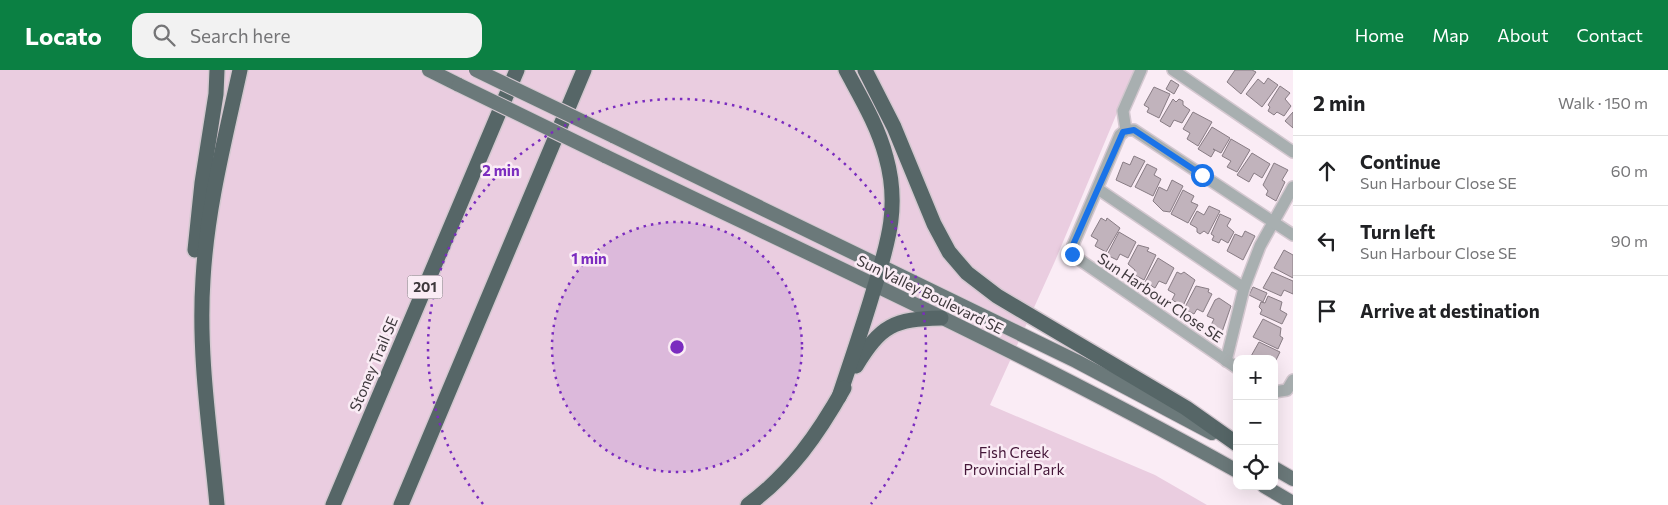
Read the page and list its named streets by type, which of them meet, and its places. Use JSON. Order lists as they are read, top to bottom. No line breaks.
{"streets":{"highway":["201","Stoney Trail SE"],"main road":["Sun Valley Boulevard SE"],"street":["Sun Harbour Close SE"]},"parks":["Fish Creek Provincial Park"],"page":{"header":"Locato","search":"Search here","nav":["Home","Map","About","Contact"],"heading":["2 min","Walk · 150 m"],"list":[["Continue","Sun Harbour Close SE","60 m"],["Turn left","Sun Harbour Close SE","90 m"],"Arrive at destination"],"map_buttons":["+","−"]},"rings":["2 min","1 min"]}
